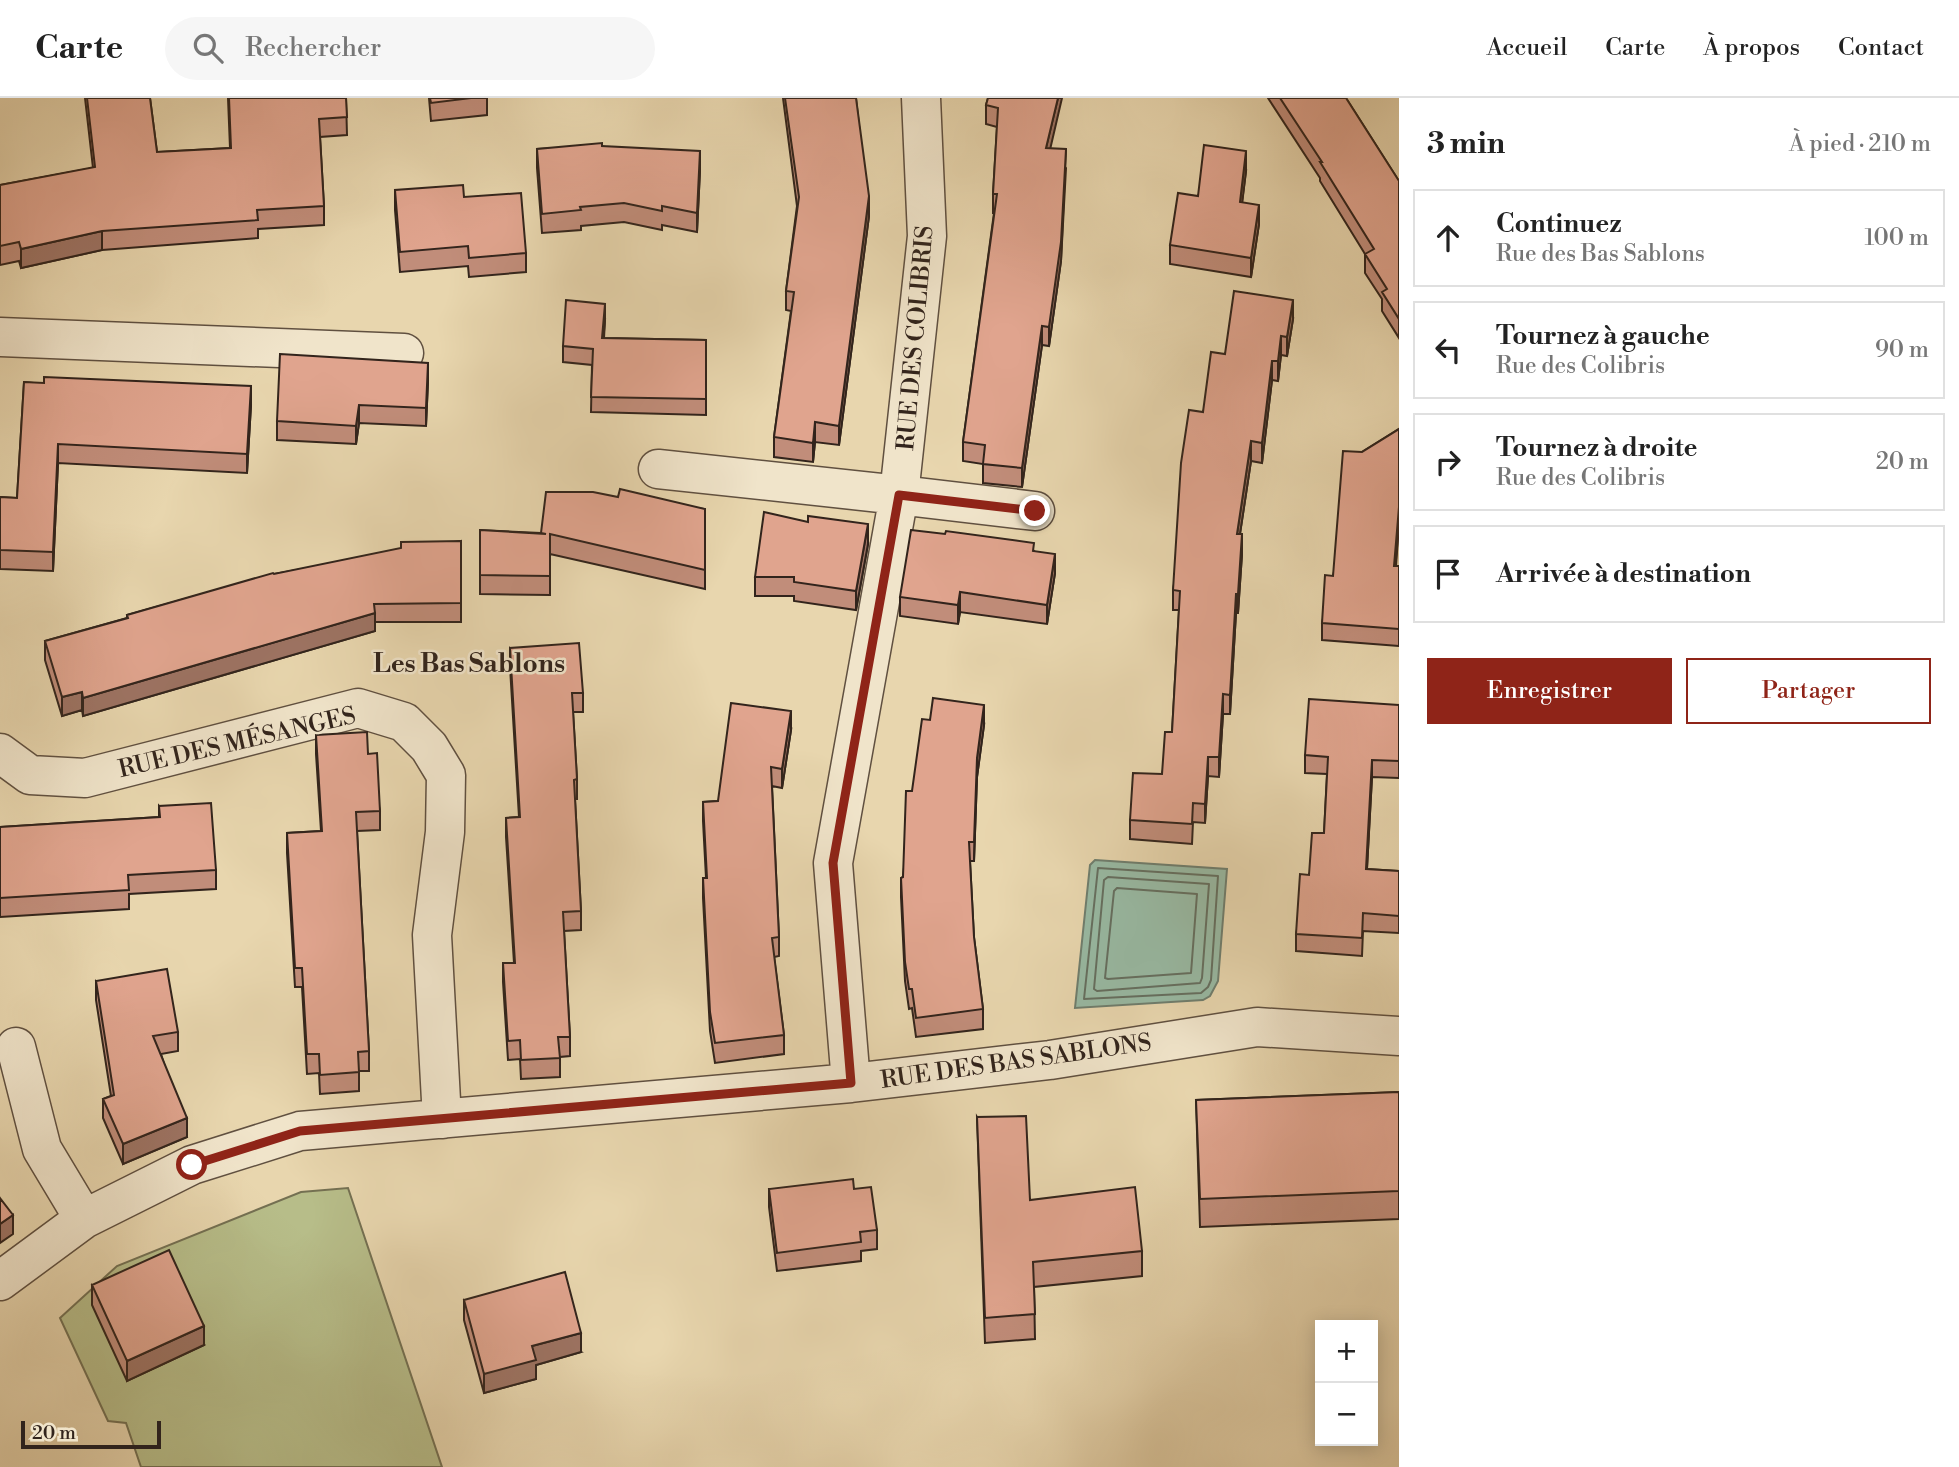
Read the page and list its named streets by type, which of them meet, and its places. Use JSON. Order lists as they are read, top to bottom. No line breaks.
{"streets":{"street":["RUE DES COLIBRIS","RUE DES MÉSANGES","RUE DES BAS SABLONS"]},"crossings":[["RUE DES COLIBRIS","RUE DES BAS SABLONS"],["RUE DES MÉSANGES","RUE DES BAS SABLONS"]],"districts":["Les Bas Sablons"],"scale_bar":"20 m","page":{"header":"Carte","search":"Rechercher","nav":["Accueil","Carte","À propos","Contact"],"heading":["3 min","À pied · 210 m"],"list":[["Continuez","Rue des Bas Sablons","100 m"],["Tournez à gauche","Rue des Colibris","90 m"],["Tournez à droite","Rue des Colibris","20 m"],"Arrivée à destination"],"buttons":["Enregistrer","Partager"],"map_buttons":["+","−"],"scale":"20 m"}}
